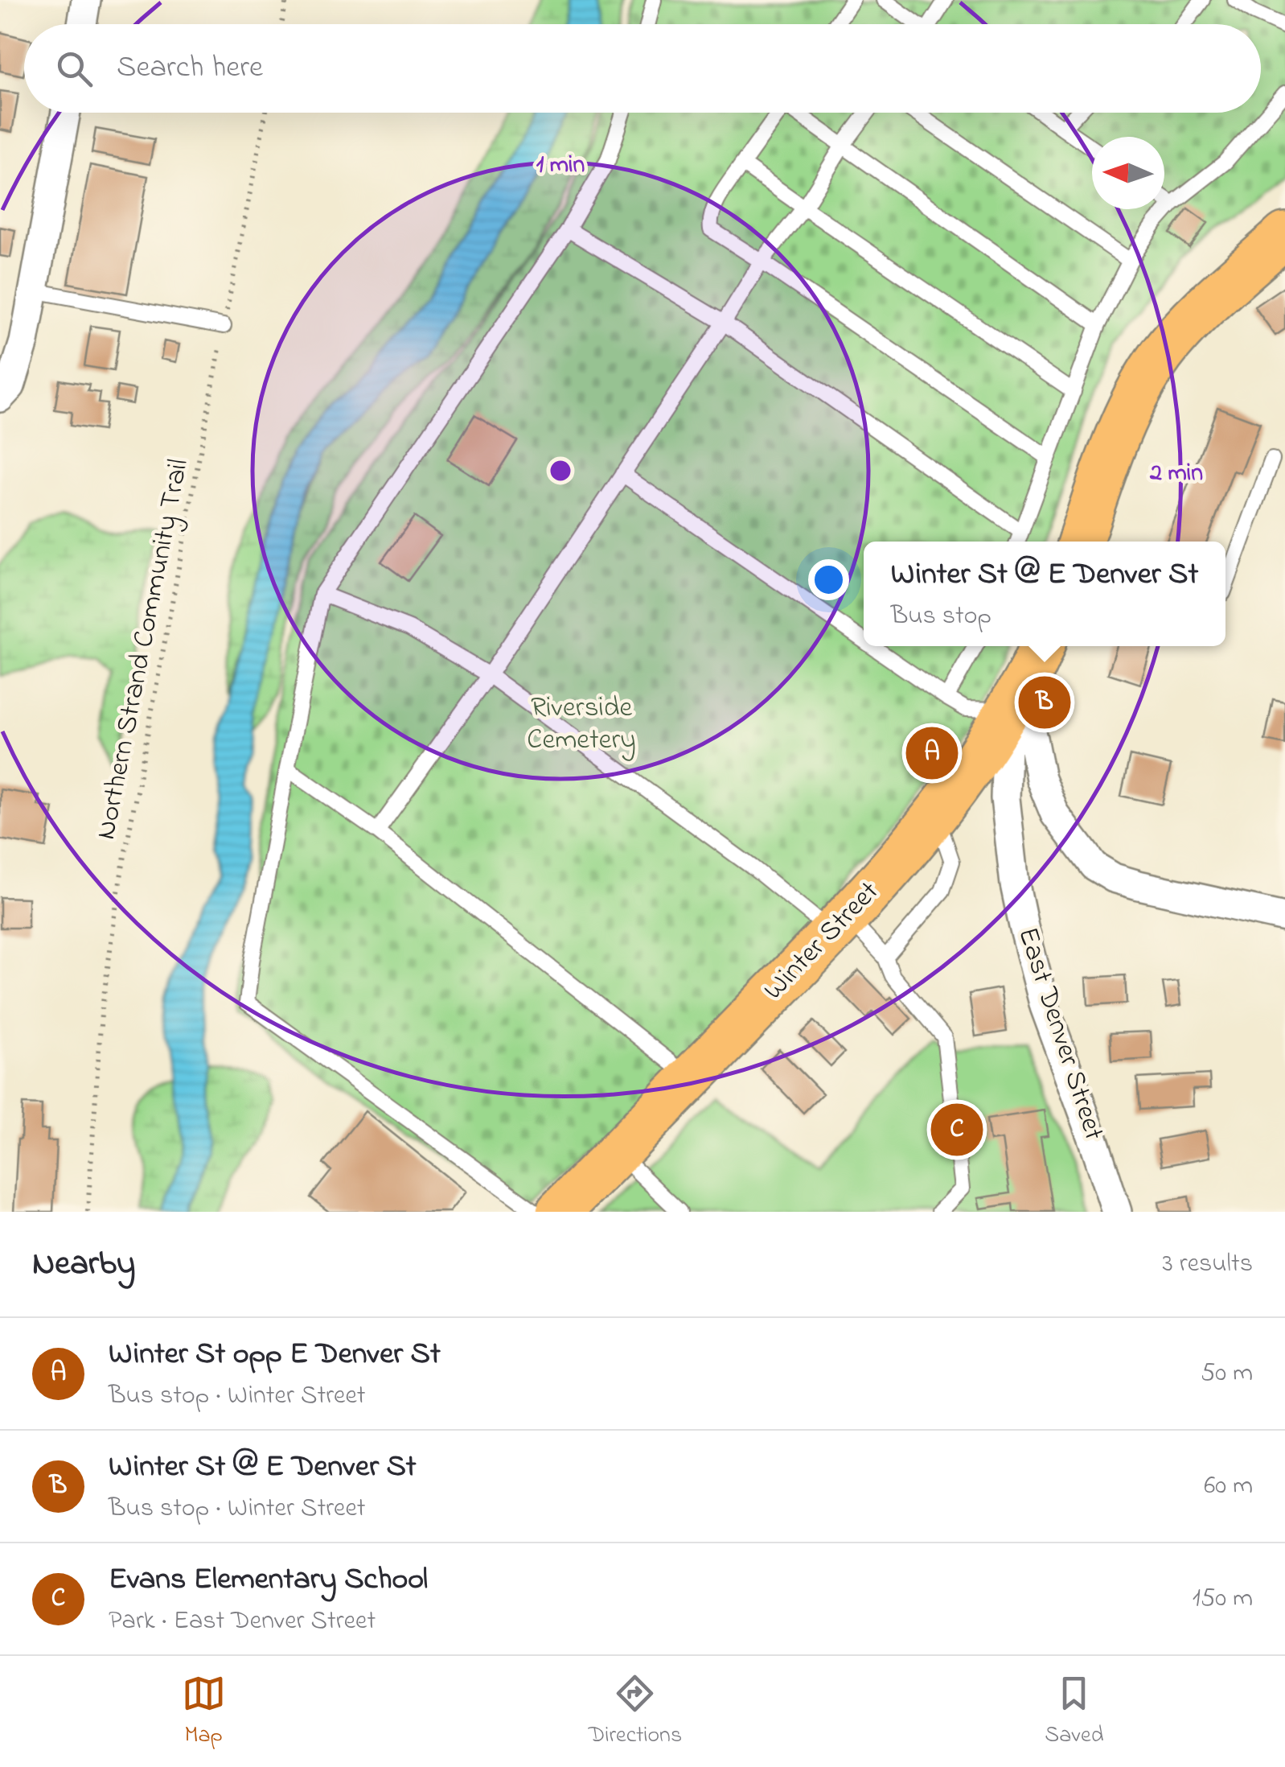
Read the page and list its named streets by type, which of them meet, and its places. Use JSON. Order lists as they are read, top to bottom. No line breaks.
{"streets":{"main road":["Winter Street"],"street":["East Denver Street"],"path":["Northern Strand Community Trail"]},"crossings":[["Winter Street","East Denver Street"]],"parks":["Riverside Cemetery"],"north":"left","page":{"search":"Search here","popup":["Winter St @ E Denver St","Bus stop"],"pins":["B","A","C"],"heading":["Nearby","3 results"],"list":[{"mark":"A","name":"Winter St opp E Denver St","note":"Bus stop · Winter Street","value":"50 m"},{"mark":"B","name":"Winter St @ E Denver St","note":"Bus stop · Winter Street","value":"60 m"},{"mark":"C","name":"Evans Elementary School","note":"Park · East Denver Street","value":"150 m"}],"nav":["Map","Directions","Saved"]},"rings":["1 min","2 min"]}
